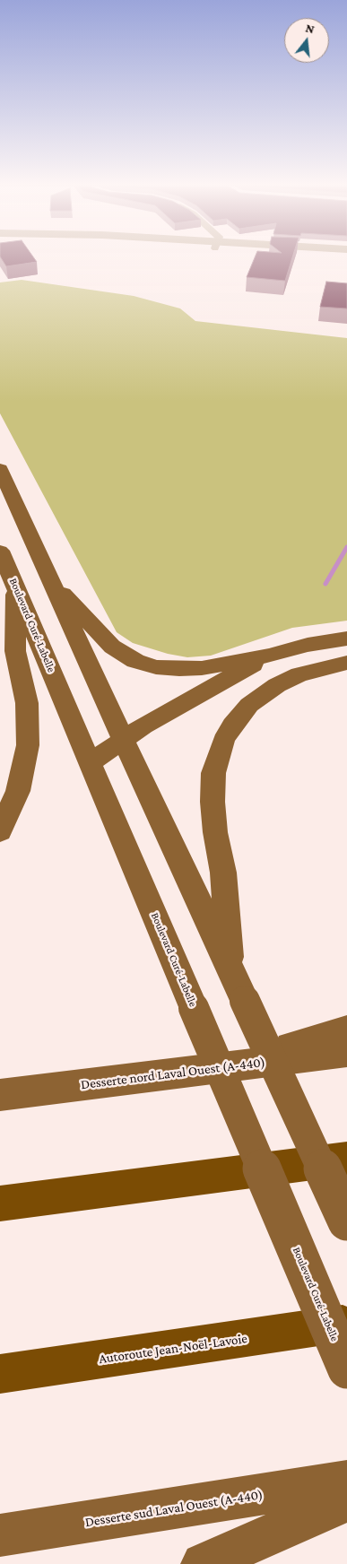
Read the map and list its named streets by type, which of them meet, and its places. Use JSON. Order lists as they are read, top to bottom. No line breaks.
{"streets":{"highway":["Autoroute Jean-Noël-Lavoie"],"main road":["Boulevard Curé-Labelle","Desserte nord Laval Ouest (A-440)","Desserte sud Laval Ouest (A-440)"]},"north":"top"}
